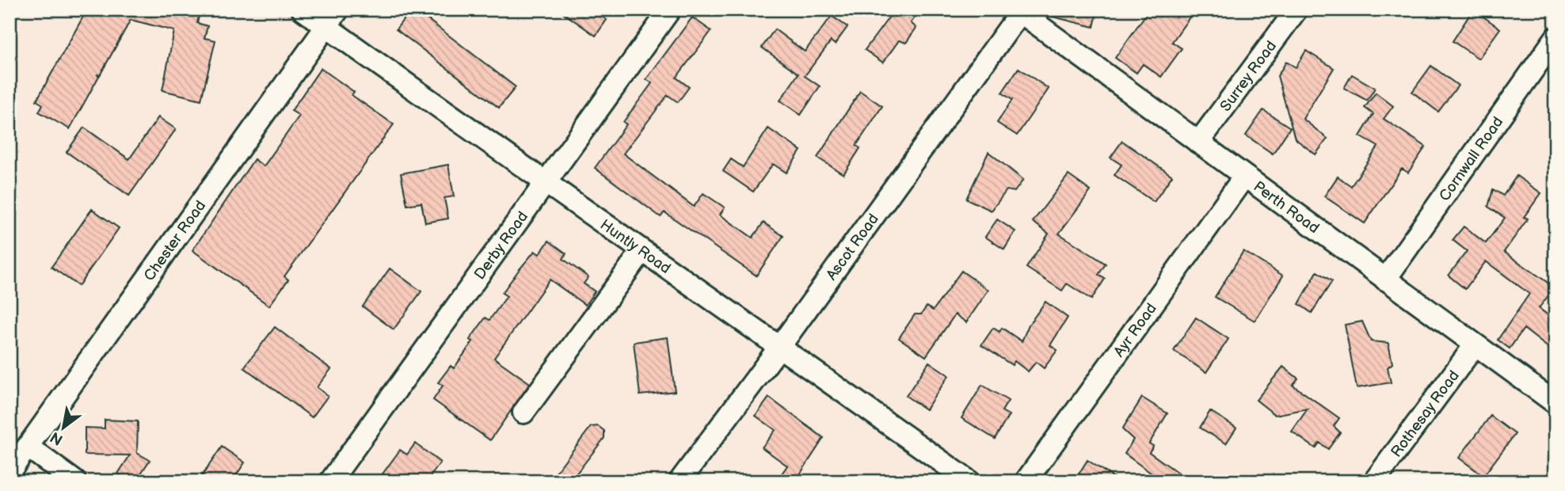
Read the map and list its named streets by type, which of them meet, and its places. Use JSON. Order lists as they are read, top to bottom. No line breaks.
{"streets":{"street":["Surrey Road","Cornwall Road","Perth Road","Chester Road","Derby Road","Ascot Road","Huntly Road","Ayr Road","Rothesay Road"]},"crossings":[["Surrey Road","Perth Road"],["Cornwall Road","Perth Road"],["Perth Road","Ascot Road"],["Perth Road","Ayr Road"],["Perth Road","Rothesay Road"],["Chester Road","Huntly Road"],["Derby Road","Huntly Road"],["Ascot Road","Huntly Road"]],"north":"bottom left"}
